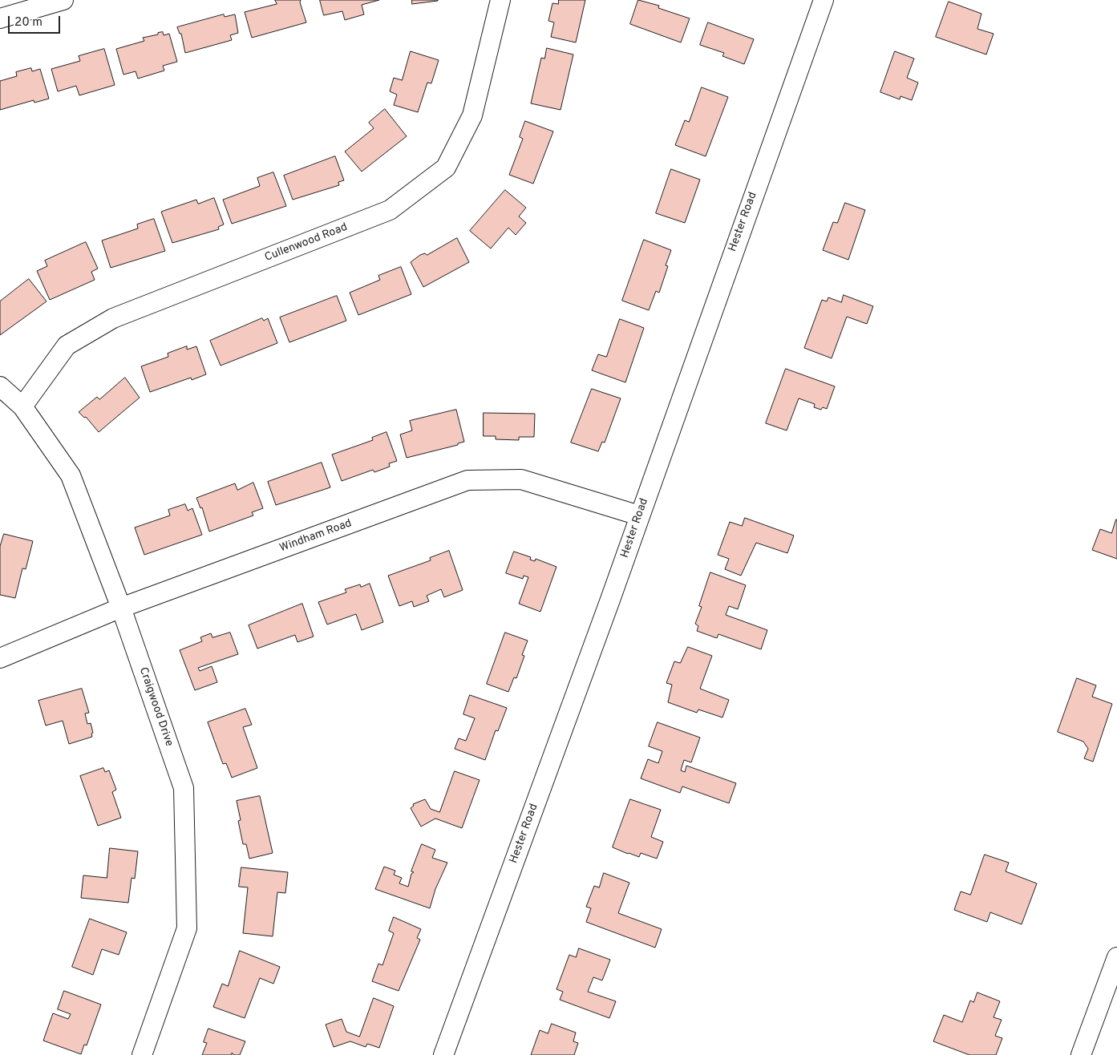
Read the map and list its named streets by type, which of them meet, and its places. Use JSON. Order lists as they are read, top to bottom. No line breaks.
{"streets":{"street":["Hester Road","Cullenwood Road","Windham Road","Craigwood Drive"]},"crossings":[["Hester Road","Windham Road"],["Cullenwood Road","Craigwood Drive"],["Windham Road","Craigwood Drive"]],"scale_bar":"20 m"}
